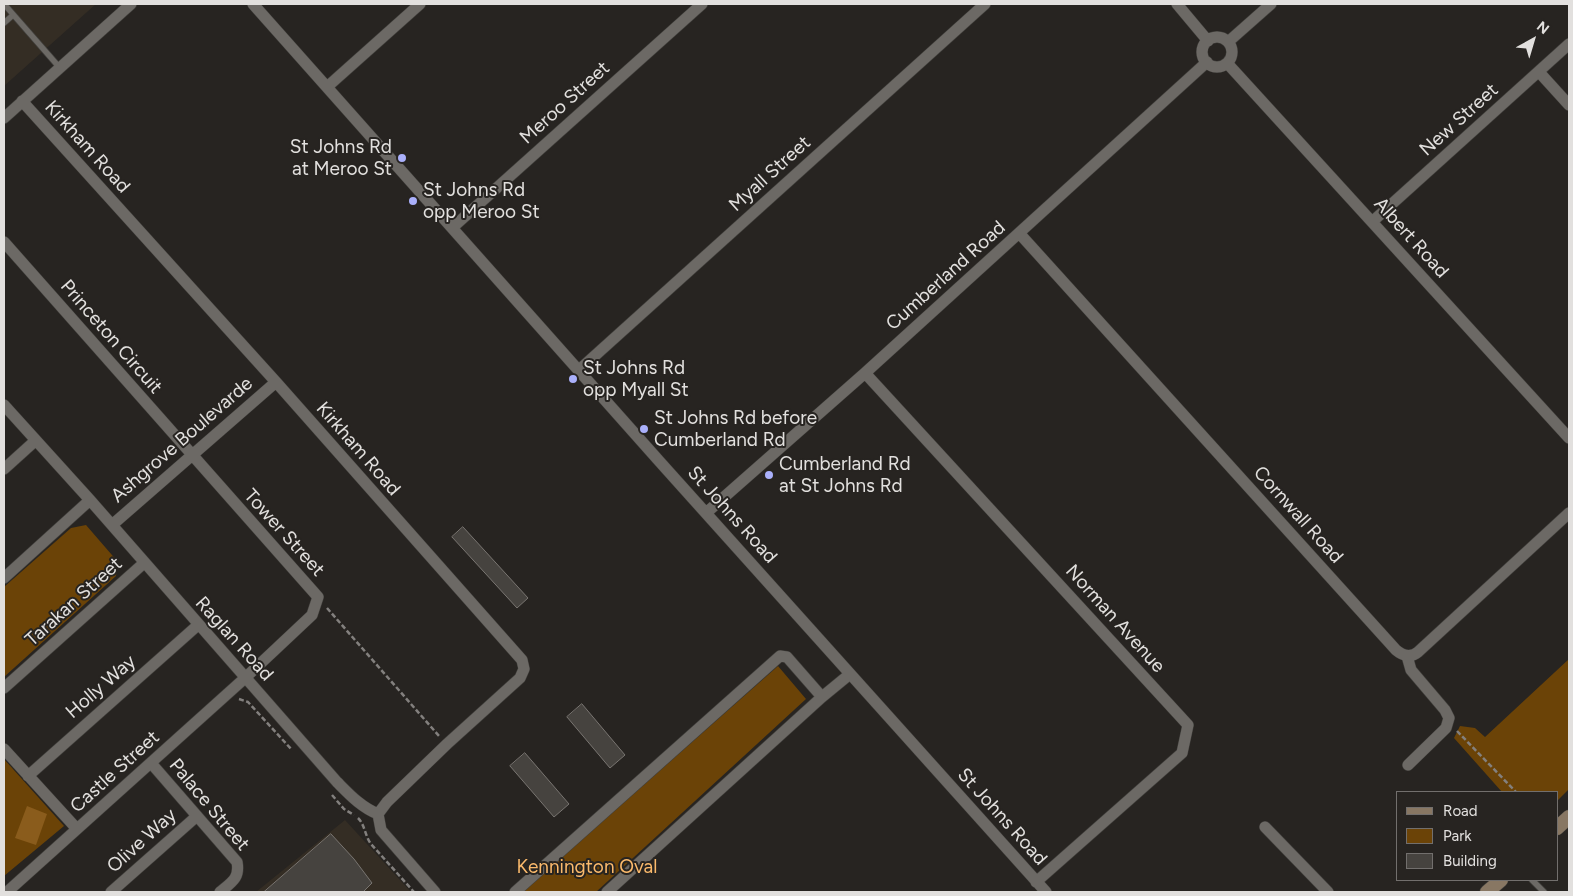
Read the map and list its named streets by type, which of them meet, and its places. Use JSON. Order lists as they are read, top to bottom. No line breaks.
{"streets":{"street":["Meroo Street","New Street","Kirkham Road","Myall Street","Albert Road","Cumberland Road","Princeton Circuit","Ashgrove Boulevarde","St Johns Road","Cornwall Road","Tower Street","Tarakan Street","Norman Avenue","Raglan Road","Holly Way","Castle Street","Palace Street","Olive Way"]},"crossings":[["Meroo Street","St Johns Road"],["New Street","Albert Road"],["Kirkham Road","Ashgrove Boulevarde"],["Kirkham Road","Raglan Road"],["Myall Street","St Johns Road"],["Albert Road","Cumberland Road"],["Cumberland Road","St Johns Road"],["Cumberland Road","Cornwall Road"],["Cumberland Road","Norman Avenue"],["Princeton Circuit","Ashgrove Boulevarde"],["Princeton Circuit","Tower Street"],["Ashgrove Boulevarde","Tower Street"],["Ashgrove Boulevarde","Raglan Road"],["St Johns Road","Norman Avenue"],["Tower Street","Raglan Road"],["Tower Street","Castle Street"],["Tarakan Street","Raglan Road"],["Raglan Road","Holly Way"],["Raglan Road","Castle Street"],["Castle Street","Palace Street"],["Palace Street","Olive Way"]],"parks":["Kennington Oval"],"places":["St Johns Rd at Meroo St","St Johns Rd opp Meroo St","St Johns Rd opp Myall St","St Johns Rd before Cumberland Rd","Cumberland Rd at St Johns Rd"],"legend":["Road","Park","Building"],"north":"top right"}
